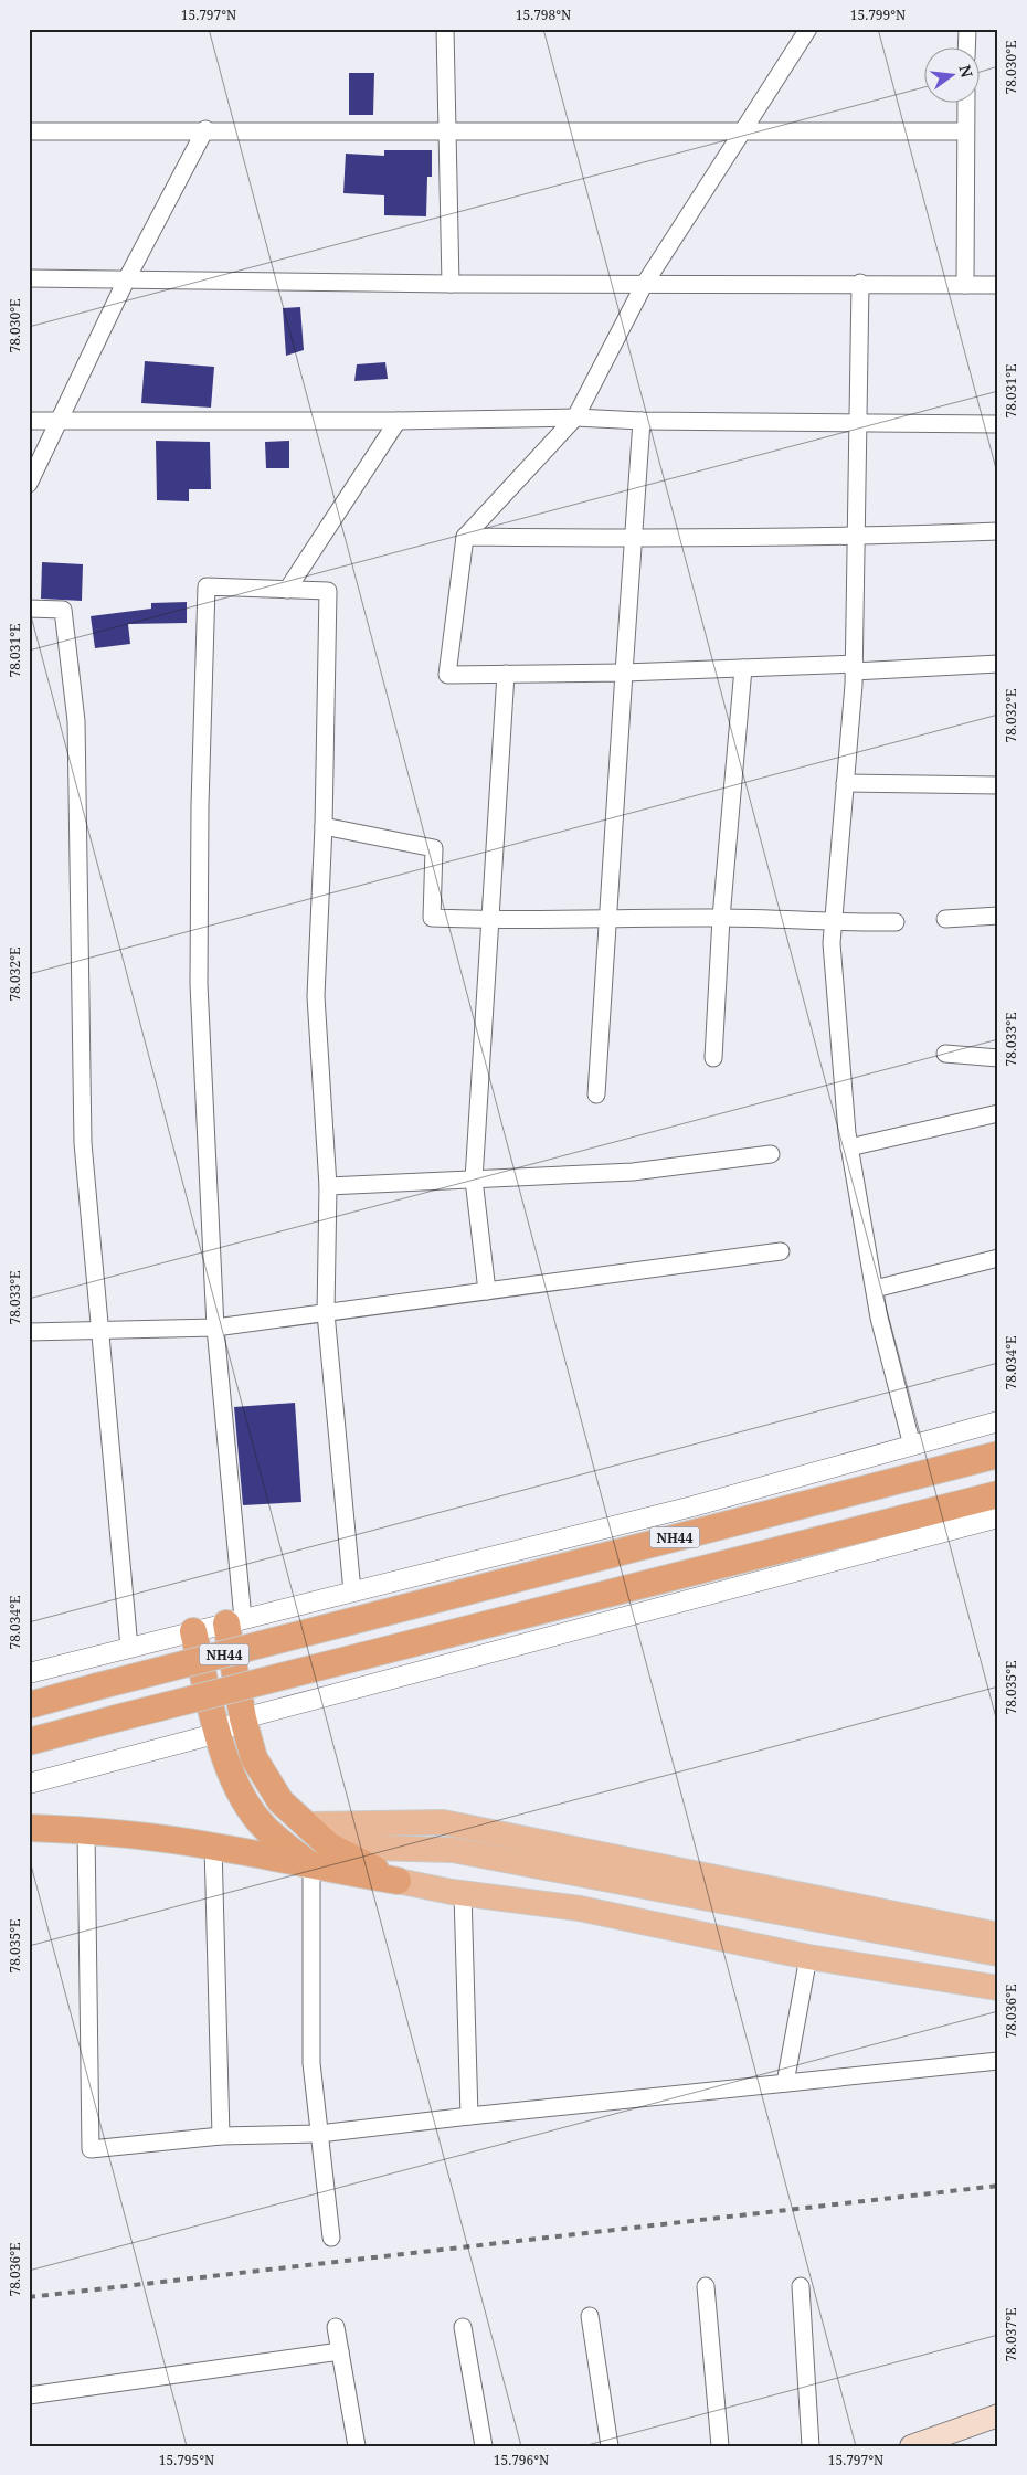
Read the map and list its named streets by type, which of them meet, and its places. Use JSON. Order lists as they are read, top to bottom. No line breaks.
{"streets":{"highway":["NH44"]},"north":"right","coordinates":["15.797°N","15.798°N","15.799°N","78.030°E","78.031°E","78.032°E","78.033°E","78.034°E","78.035°E","78.036°E","78.037°E","15.795°N","15.796°N"]}
